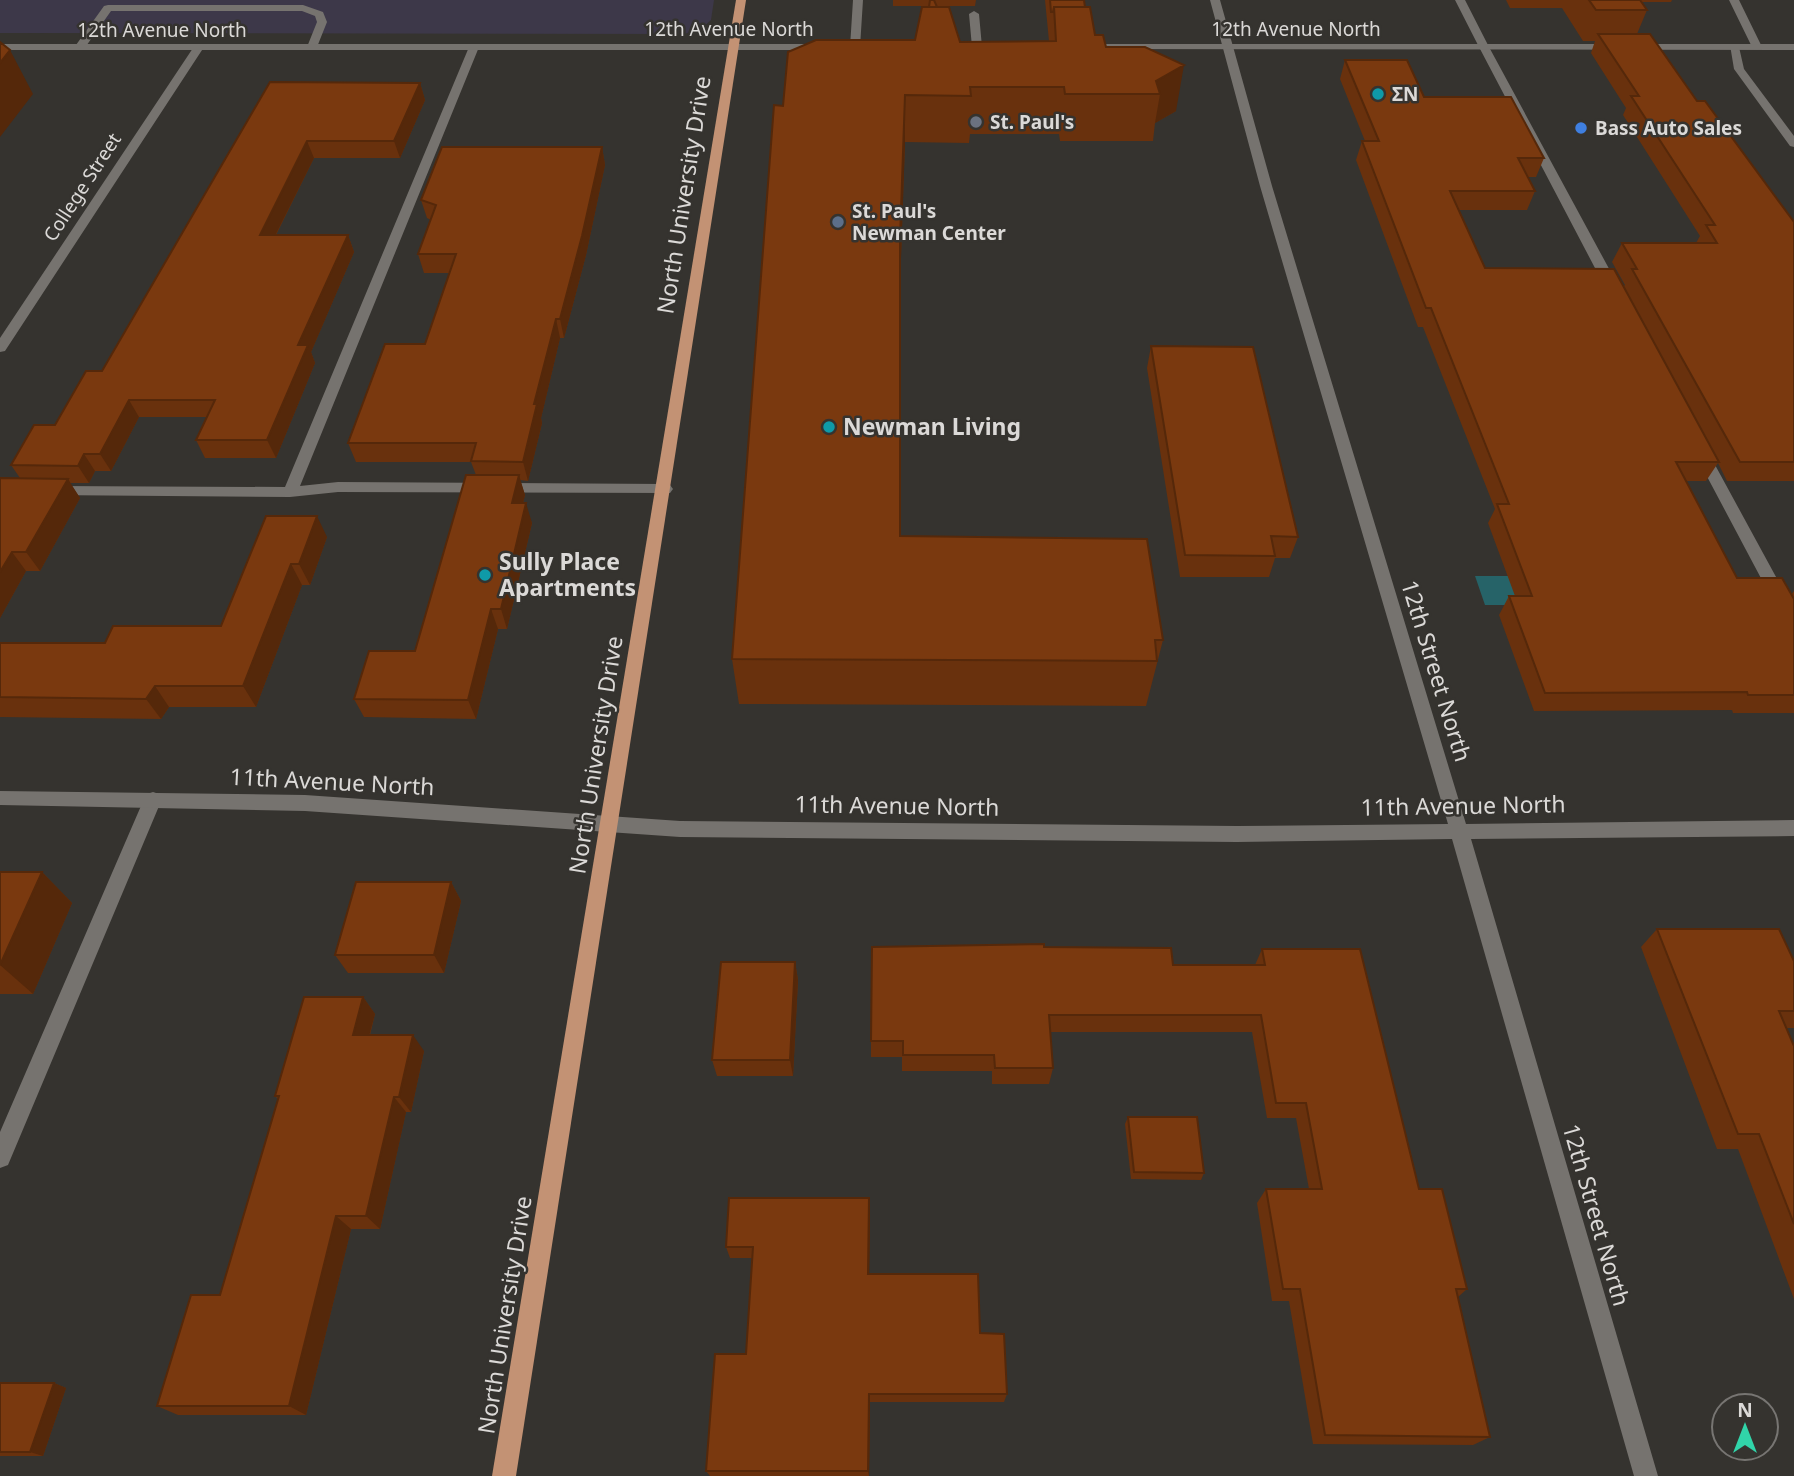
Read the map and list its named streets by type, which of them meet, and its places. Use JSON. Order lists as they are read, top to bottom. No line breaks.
{"streets":{"main road":["North University Drive"],"street":["12th Avenue North","College Street","12th Street North","11th Avenue North"]},"crossings":[["12th Avenue North","College Street"],["12th Avenue North","North University Drive"],["12th Avenue North","12th Street North"],["North University Drive","11th Avenue North"],["12th Street North","11th Avenue North"]],"places":["ΣΝ","St. Paul's","Bass Auto Sales","St. Paul's Newman Center","Newman Living","Sully Place Apartments"],"north":"top"}
